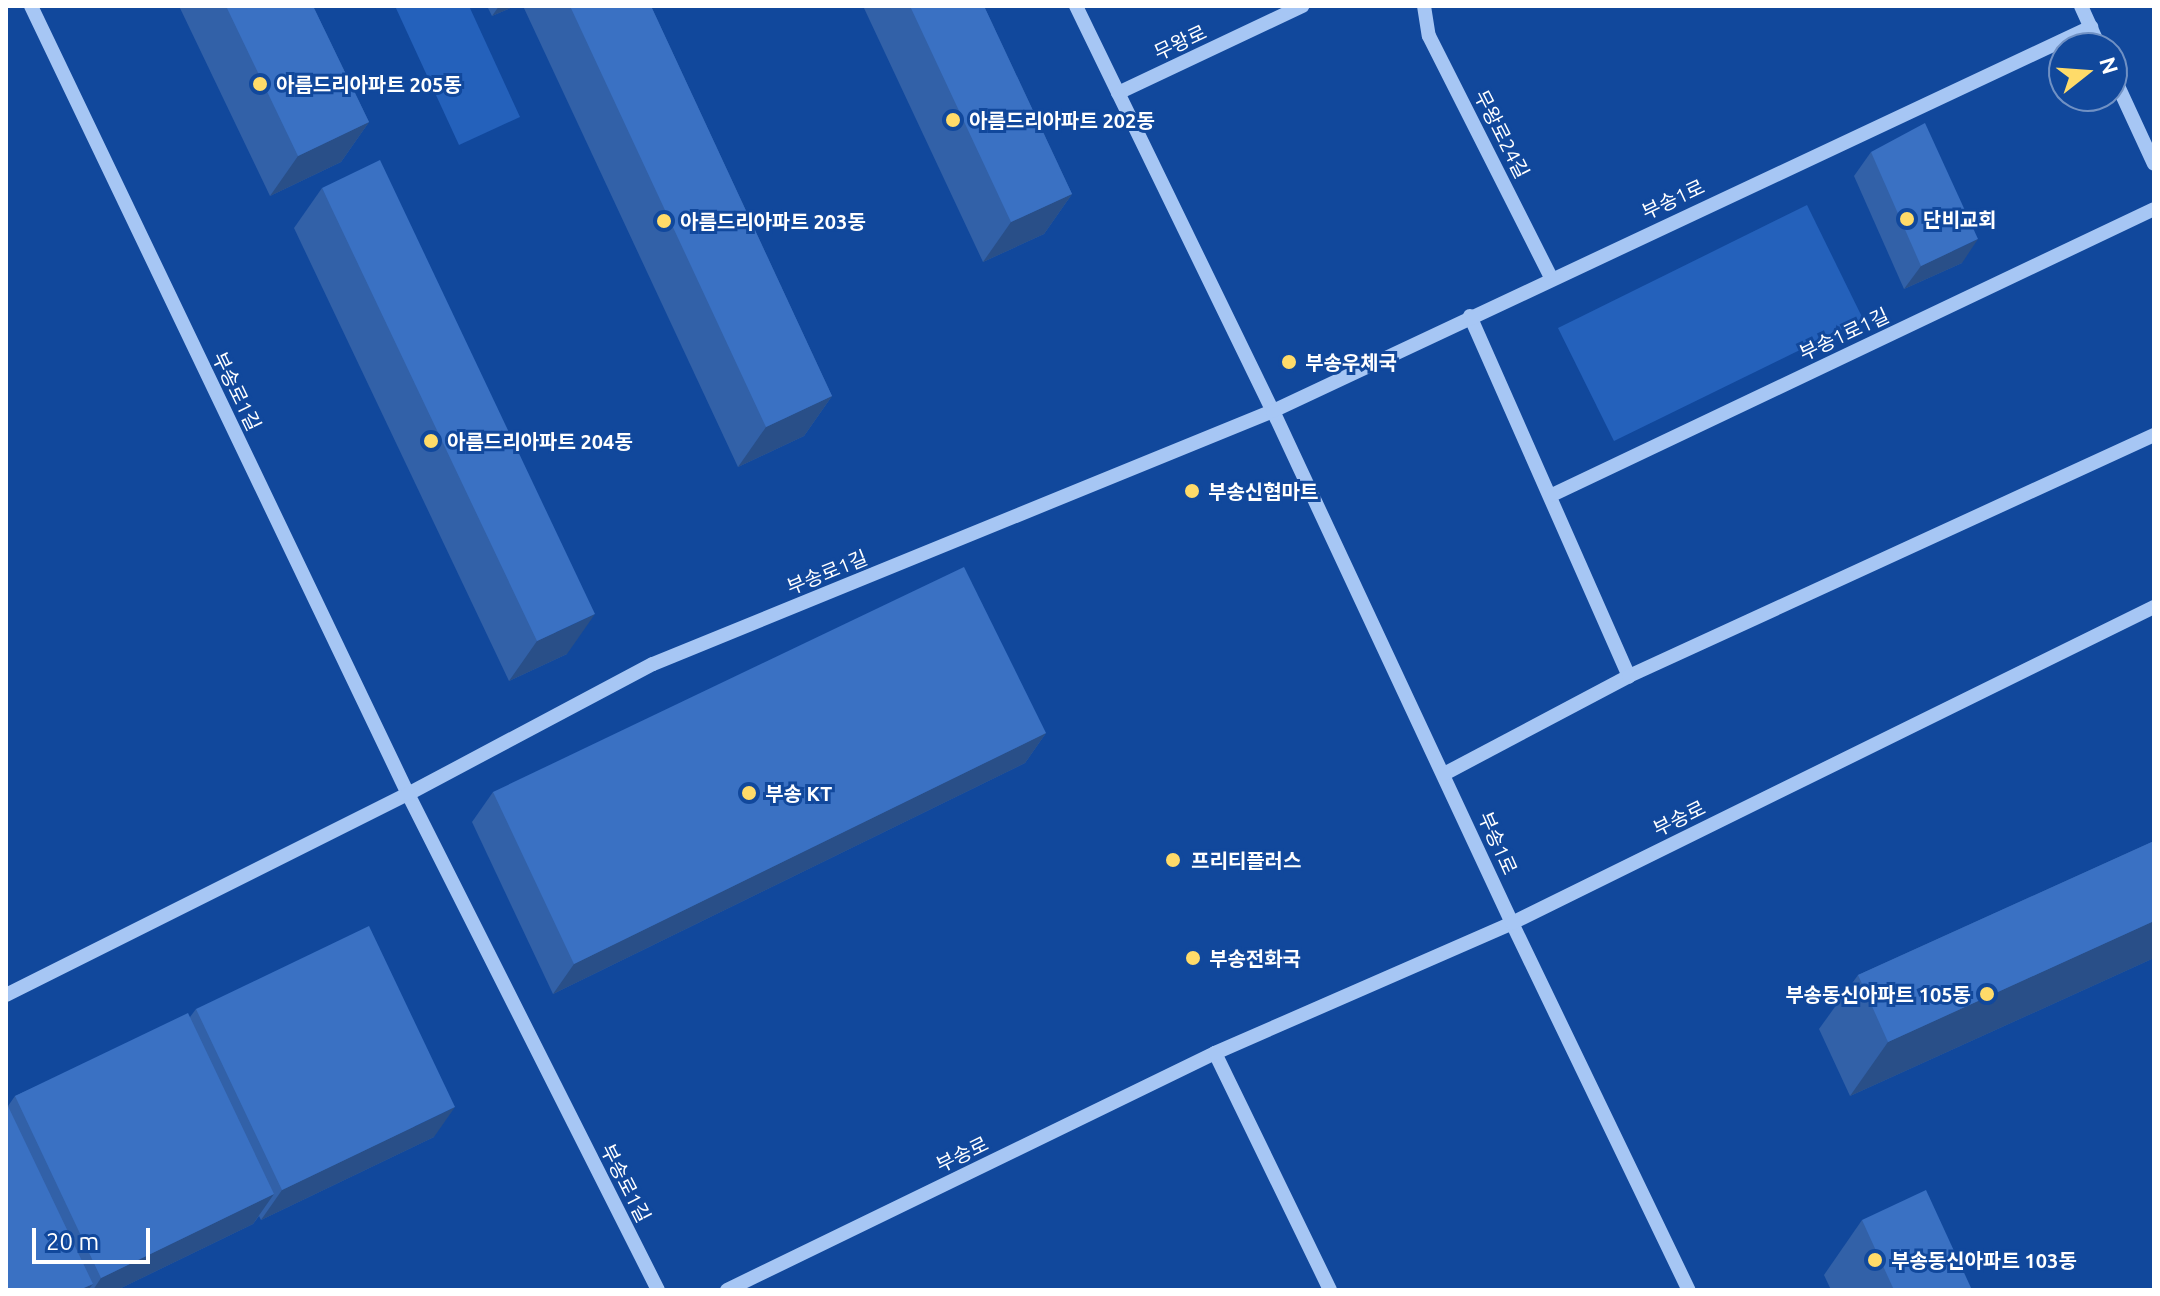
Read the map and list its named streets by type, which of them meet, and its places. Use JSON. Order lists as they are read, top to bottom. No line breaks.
{"streets":{"street":["무왕로","무왕로24길","부송1로","부송1로1길","부송로1길","부송로"]},"crossings":[["무왕로","부송1로"],["무왕로24길","부송1로"],["부송1로","부송로1길"],["부송1로","부송로"]],"places":["아름드리아파트 205동","아름드리아파트 202동","단비교회","아름드리아파트 203동","부송우체국","아름드리아파트 204동","부송신협마트","부송 KT","프리티플러스","부송전화국","부송동신아파트 105동","부송동신아파트 103동"],"scale_bar":"20 m","north":"right"}
